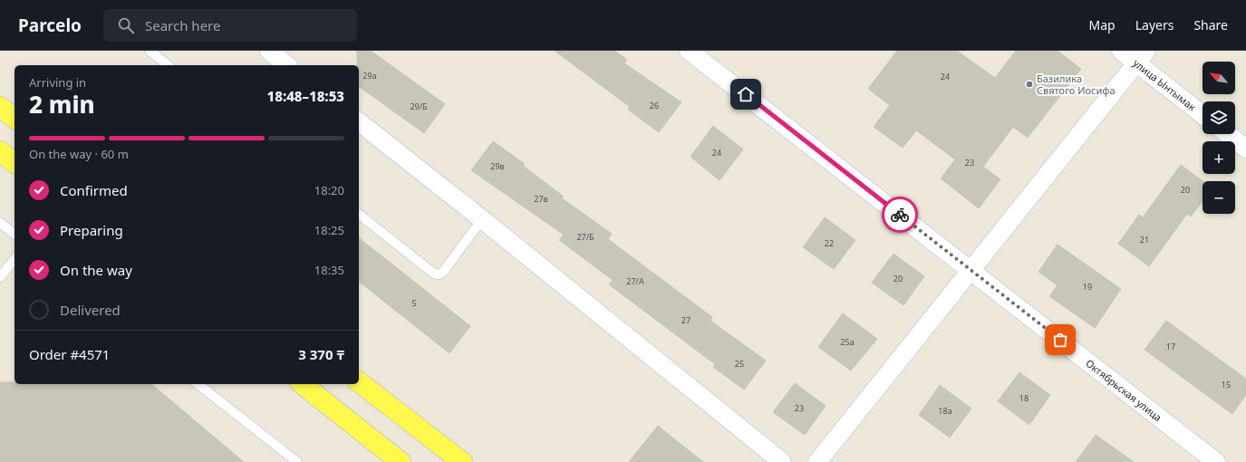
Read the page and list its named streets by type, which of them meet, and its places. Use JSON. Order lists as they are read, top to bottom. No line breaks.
{"streets":{"street":["улица Ынтымак","Октябрьская улица"]},"places":["Базилика Святого Иосифа"],"house_numbers":["29а","24","26","29/Б","24","23","29в","20","27в","27/Б","21","22","20","27/А","19","5","27","25а","17","25","15","18","23","18а"],"north":"top left","page":{"header":"Parcelo","search":"Search here","nav":["Map","Layers","Share"],"map_buttons":["+","−"],"heading":["2 min","Arriving in","18:48–18:53"],"panel":["Order #4571","3 370 ₸"],"bar":"On the way · 60 m","list":[["Confirmed","18:20"],["Preparing","18:25"],["On the way","18:35"],"Delivered"]}}
